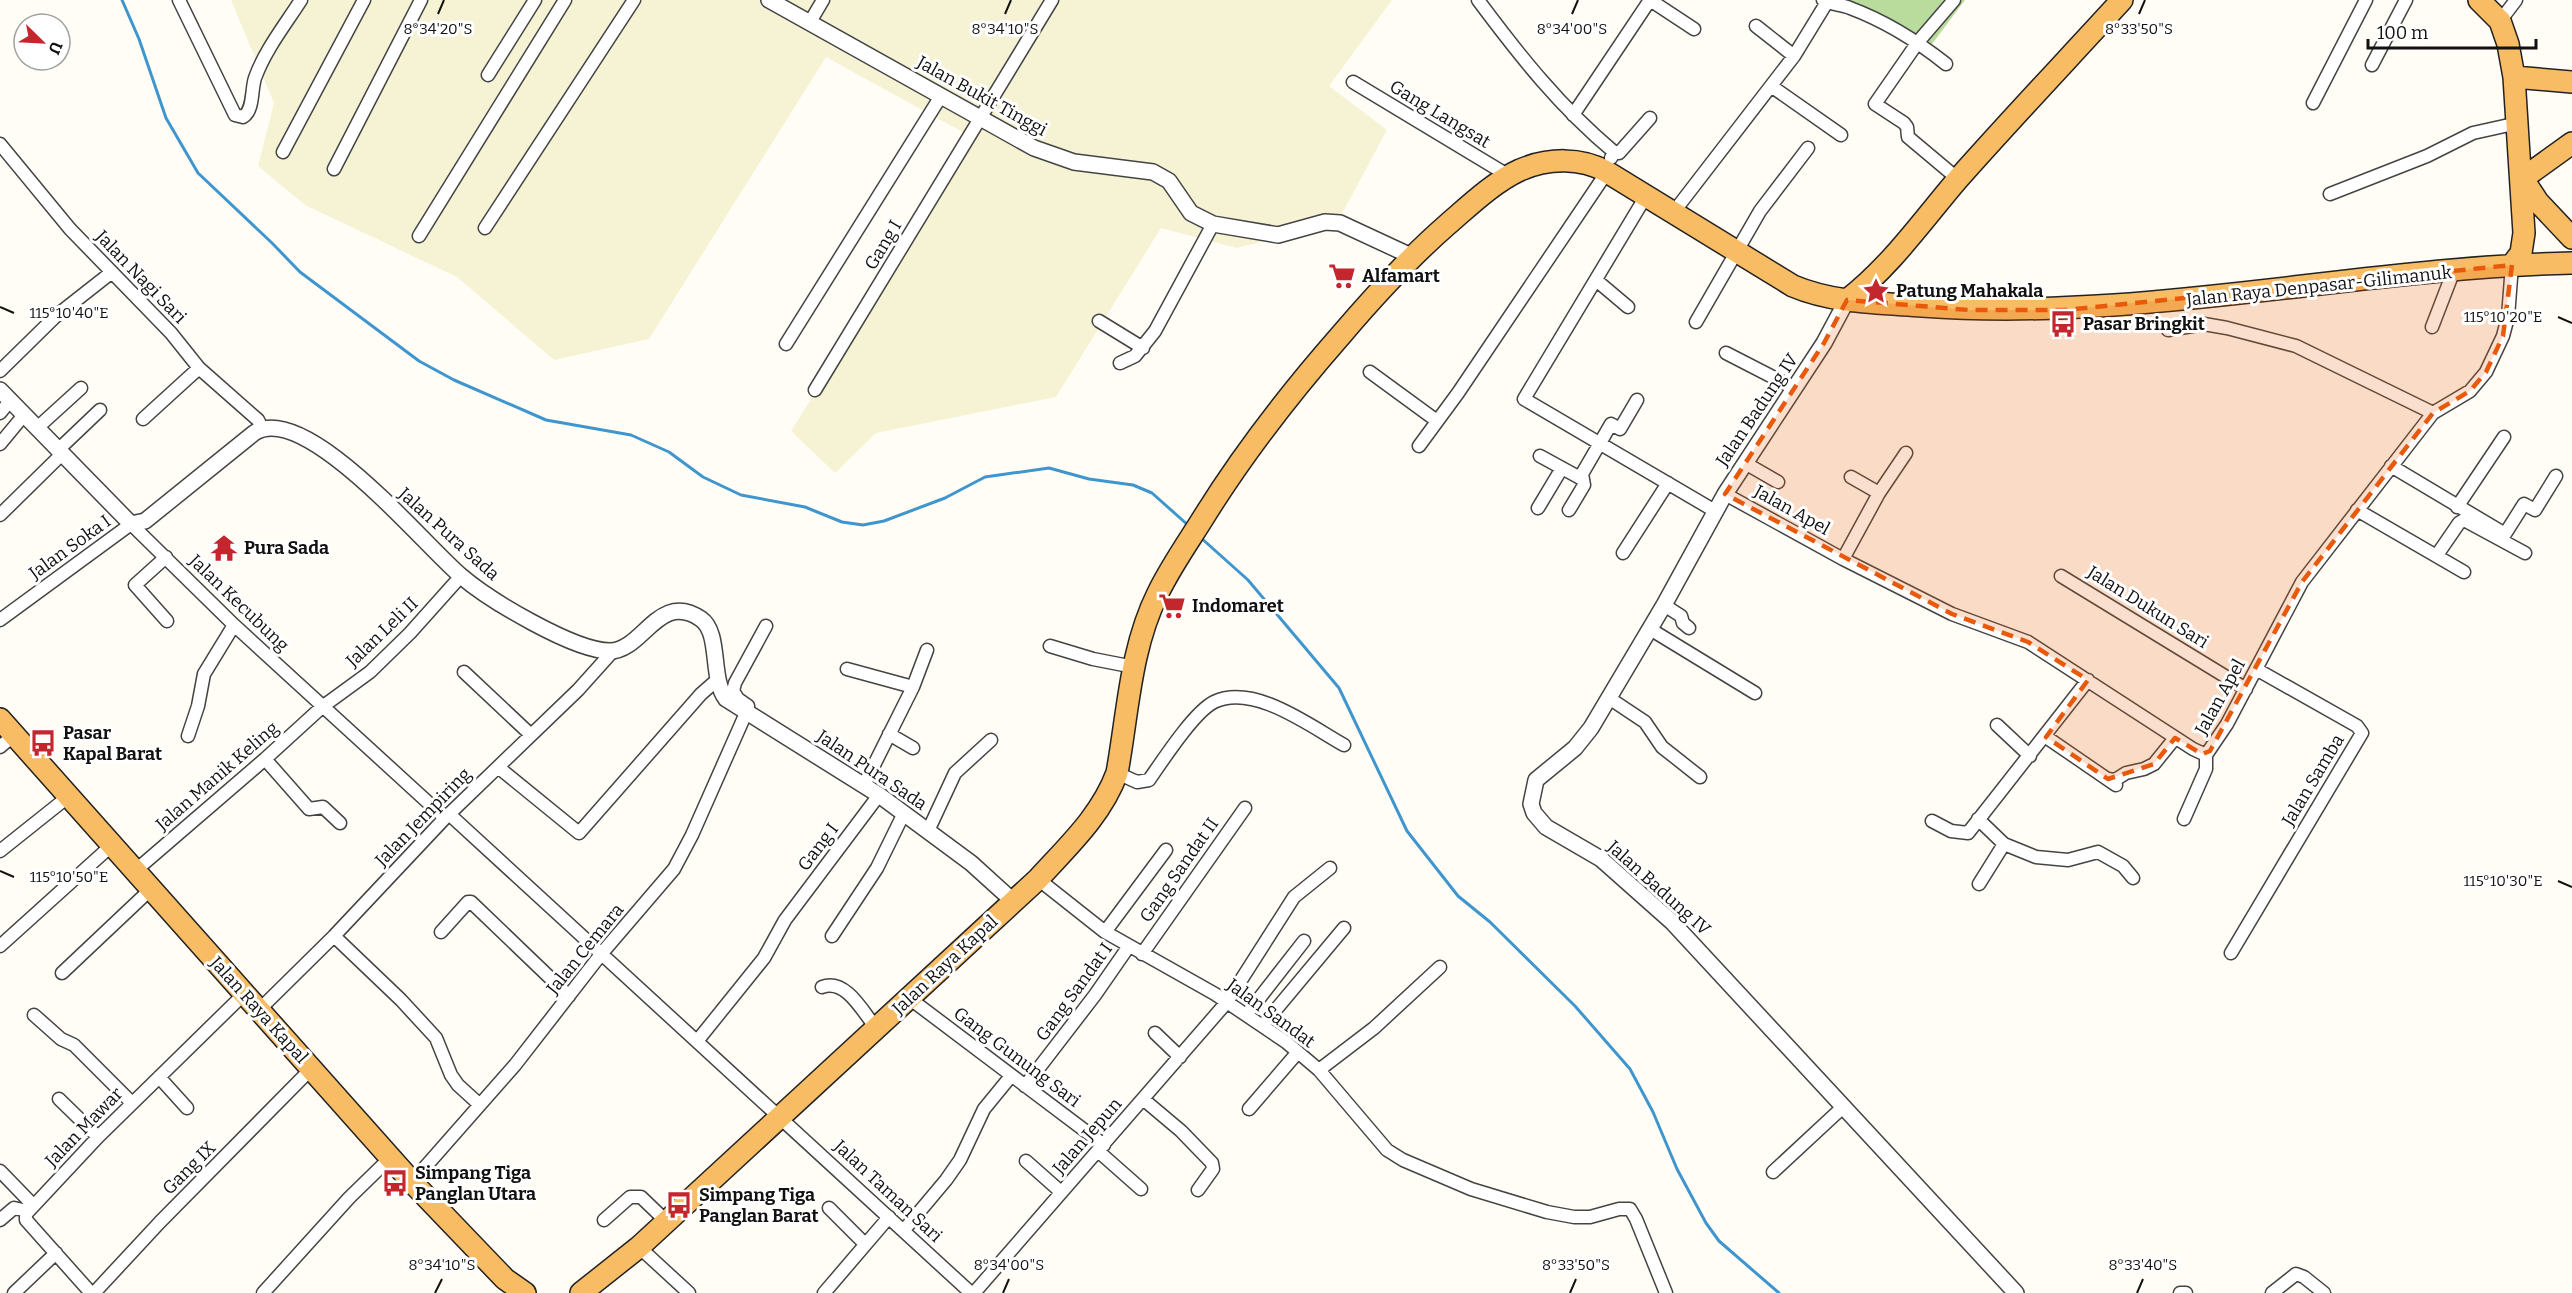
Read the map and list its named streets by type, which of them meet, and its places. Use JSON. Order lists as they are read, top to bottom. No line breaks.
{"streets":{"highway":["Jalan Raya Denpasar-Gilimanuk","Jalan Raya Kapal"],"street":["Jalan Bukit Tinggi","Gang Langsat","Gang I","Jalan Nagi Sari","Jalan Badung IV","Jalan Apel","Jalan Pura Sada","Jalan Soka I","Jalan Kecubung","Jalan Dukun Sari","Jalan Leli II","Jalan Manik Keling","Jalan Samba","Jalan Jempiring","Gang Sandat II","Jalan Cemara","Gang Sandat I","Jalan Sandat","Gang Gunung Sari","Jalan Mawar","Jalan Jepun","Gang IX","Jalan Taman Sari"]},"crossings":[["Jalan Bukit Tinggi","Gang I"],["Jalan Bukit Tinggi","Jalan Raya Denpasar-Gilimanuk"],["Gang Langsat","Jalan Raya Denpasar-Gilimanuk"],["Gang I","Jalan Pura Sada"],["Gang I","Jalan Taman Sari"],["Jalan Nagi Sari","Jalan Pura Sada"],["Jalan Raya Denpasar-Gilimanuk","Jalan Badung IV"],["Jalan Raya Denpasar-Gilimanuk","Jalan Apel"],["Jalan Raya Denpasar-Gilimanuk","Jalan Raya Kapal"],["Jalan Badung IV","Jalan Apel"],["Jalan Apel","Jalan Dukun Sari"],["Jalan Apel","Jalan Samba"],["Jalan Pura Sada","Jalan Leli II"],["Jalan Pura Sada","Jalan Jempiring"],["Jalan Pura Sada","Jalan Cemara"],["Jalan Pura Sada","Jalan Raya Kapal"],["Jalan Soka I","Jalan Kecubung"],["Jalan Kecubung","Jalan Leli II"],["Jalan Kecubung","Jalan Manik Keling"],["Jalan Kecubung","Jalan Jempiring"],["Jalan Kecubung","Jalan Cemara"],["Jalan Kecubung","Jalan Taman Sari"],["Jalan Leli II","Jalan Manik Keling"],["Jalan Manik Keling","Jalan Raya Kapal"],["Jalan Jempiring","Jalan Raya Kapal"],["Gang Sandat II","Jalan Sandat"],["Jalan Cemara","Jalan Raya Kapal"],["Jalan Cemara","Jalan Taman Sari"],["Jalan Raya Kapal","Jalan Sandat"],["Jalan Raya Kapal","Gang Gunung Sari"],["Jalan Raya Kapal","Jalan Mawar"],["Jalan Raya Kapal","Gang IX"],["Jalan Raya Kapal","Jalan Taman Sari"],["Gang Sandat I","Jalan Sandat"],["Gang Sandat I","Gang Gunung Sari"],["Jalan Sandat","Jalan Jepun"],["Gang Gunung Sari","Jalan Jepun"],["Jalan Jepun","Jalan Taman Sari"]],"places":{"supermarket":["Alfamart","Indomaret"],"place":["Patung Mahakala"],"bus stop":["Pasar Bringkit","Pasar Kapal Barat","Simpang Tiga Panglan Utara","Simpang Tiga Panglan Barat"],"temple":["Pura Sada"]},"scale_bar":"100 m","north":"bottom right","coordinates":["8°34'20\"S","8°34'10\"S","8°33'50\"S","8°34'00\"S","115°10'40\"E","115°10'20\"E","115°10'50\"E","115°10'30\"E","8°33'40\"S"]}
